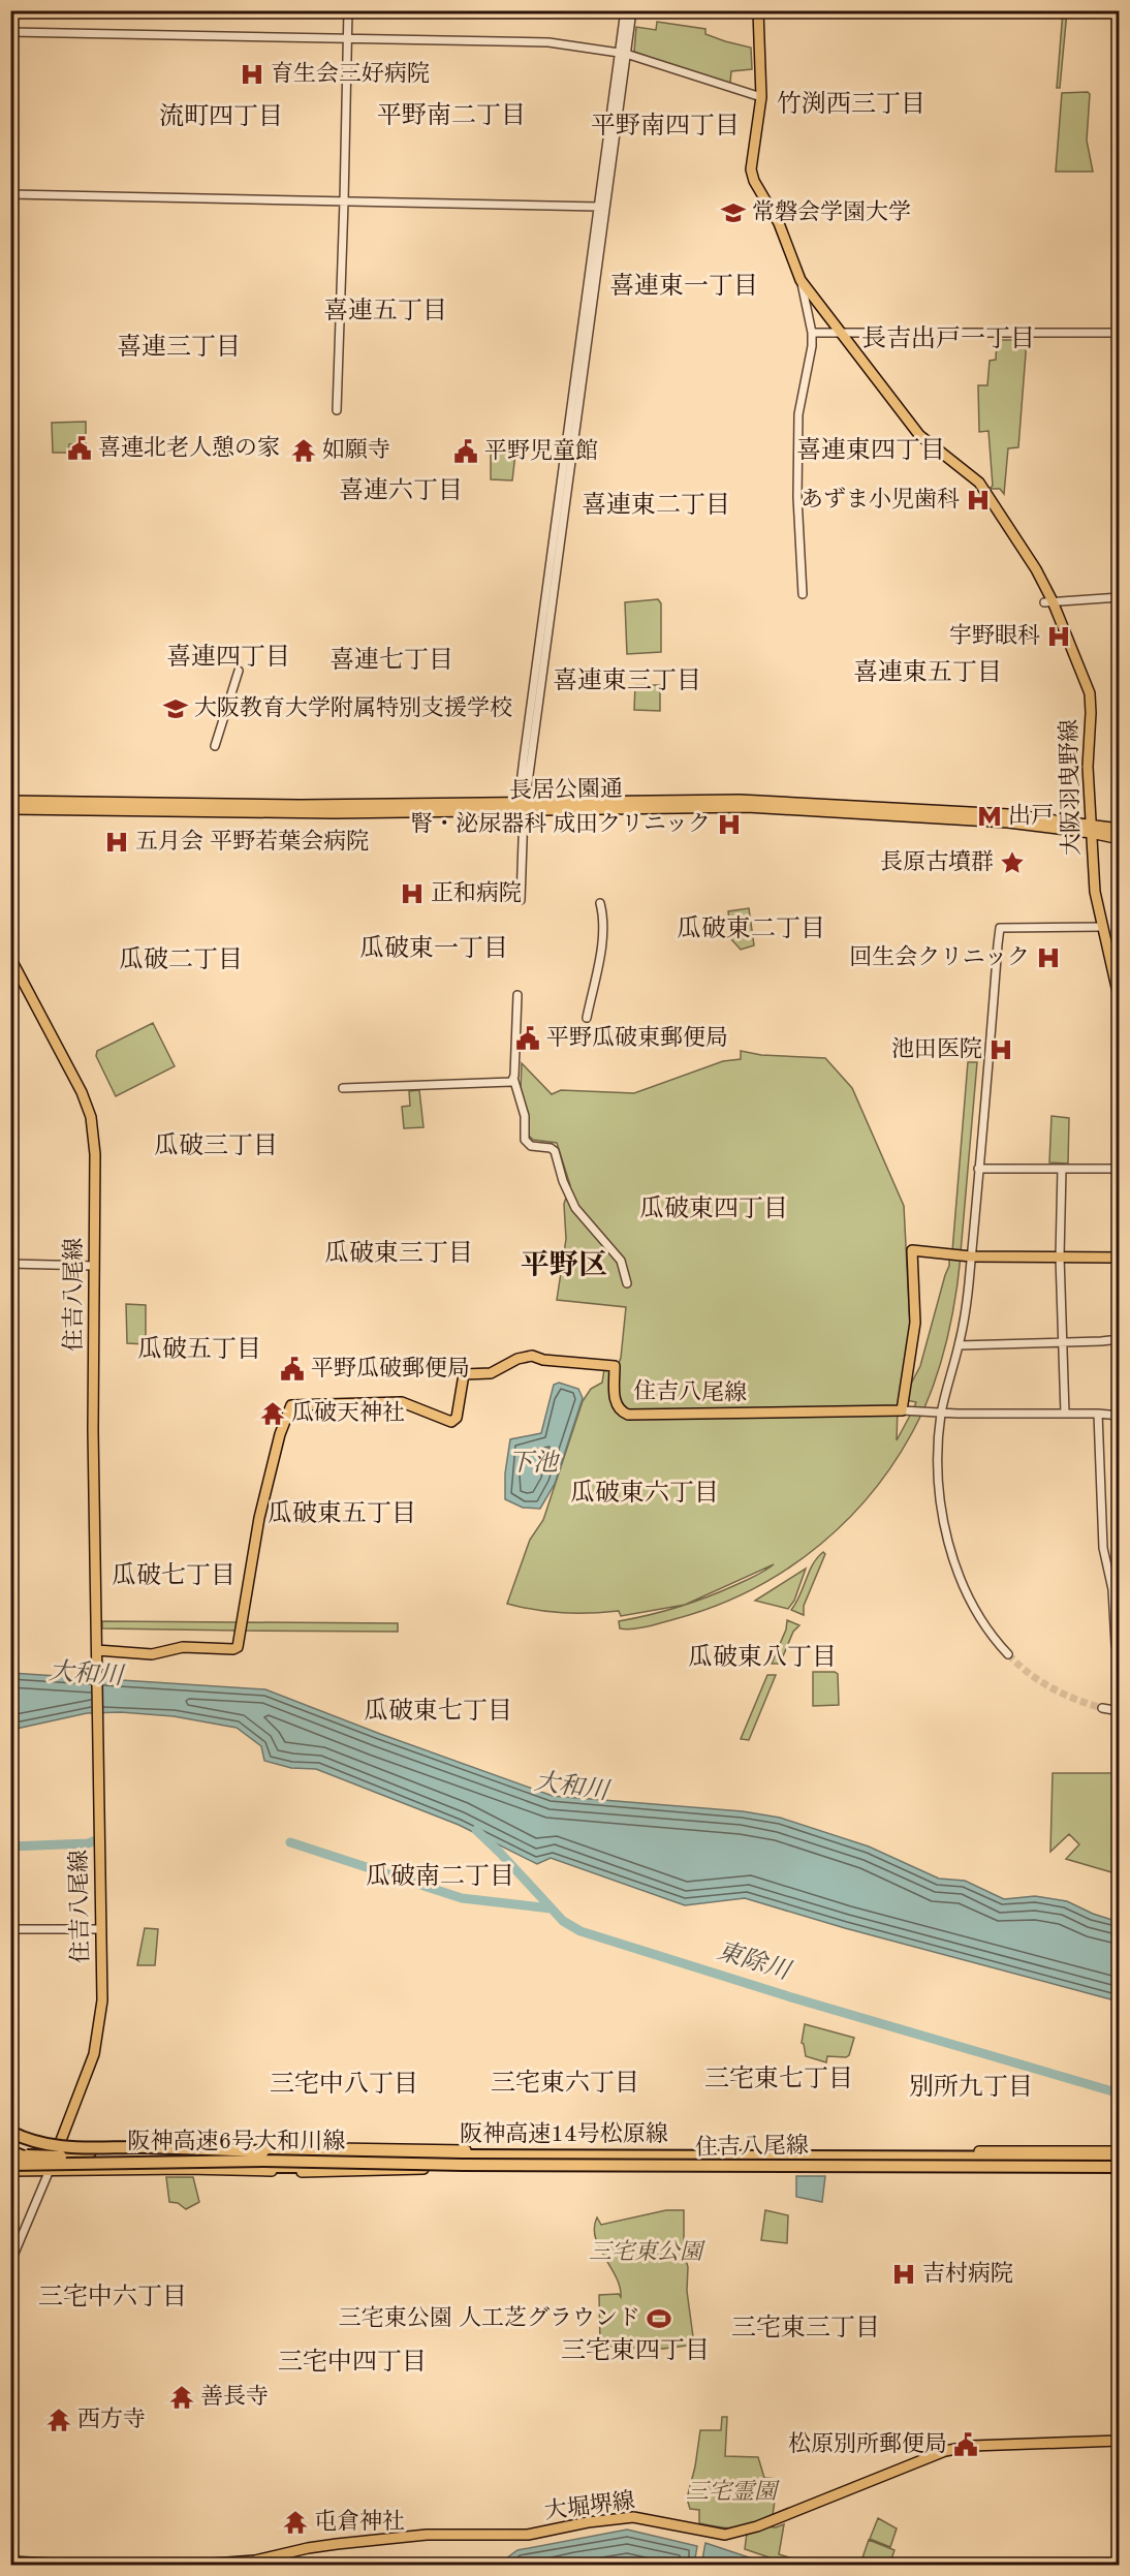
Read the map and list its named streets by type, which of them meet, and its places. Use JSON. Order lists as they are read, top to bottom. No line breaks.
{"streets":{"highway":["阪神高速14号松原線","阪神高速6号大和川線"],"main road":["大阪羽曳野線","長居公園通","住吉八尾線","大堀堺線"]},"crossings":[["大阪羽曳野線","長居公園通"],["住吉八尾線","阪神高速14号松原線"],["住吉八尾線","阪神高速6号大和川線"],["阪神高速14号松原線","阪神高速6号大和川線"]],"districts":["竹渕西三丁目","平野南二丁目","流町四丁目","平野南四丁目","喜連東一丁目","喜連五丁目","長吉出戸一丁目","喜連三丁目","喜連東四丁目","喜連六丁目","喜連東二丁目","喜連四丁目","喜連七丁目","喜連東五丁目","喜連東三丁目","瓜破東二丁目","瓜破東一丁目","瓜破二丁目","瓜破三丁目","瓜破東四丁目","瓜破東三丁目","平野区","瓜破五丁目","瓜破東六丁目","瓜破東五丁目","瓜破七丁目","瓜破東八丁目","瓜破東七丁目","瓜破南二丁目","三宅東七丁目","三宅東六丁目","三宅中八丁目","別所九丁目","三宅中六丁目","三宅東三丁目","三宅東四丁目","三宅中四丁目"],"water":["下池","大和川","東除川"],"parks":["三宅東公園","三宅霊園"],"places":{"hospital":["育生会三好病院","あずま小児歯科","宇野眼科","腎・泌尿器科 成田クリニック","五月会 平野若葉会病院","正和病院","回生会クリニック","池田医院","吉村病院"],"school or university":["常磐会学園大学","大阪教育大学附属特別支援学校"],"public building":["喜連北老人憩の家","平野児童館","平野瓜破東郵便局","平野瓜破郵便局","松原別所郵便局"],"temple":["如願寺","瓜破天神社","善長寺","西方寺","屯倉神社"],"metro station":["出戸"],"place":["長原古墳群"],"sports":["三宅東公園 人工芝グラウンド"]}}
